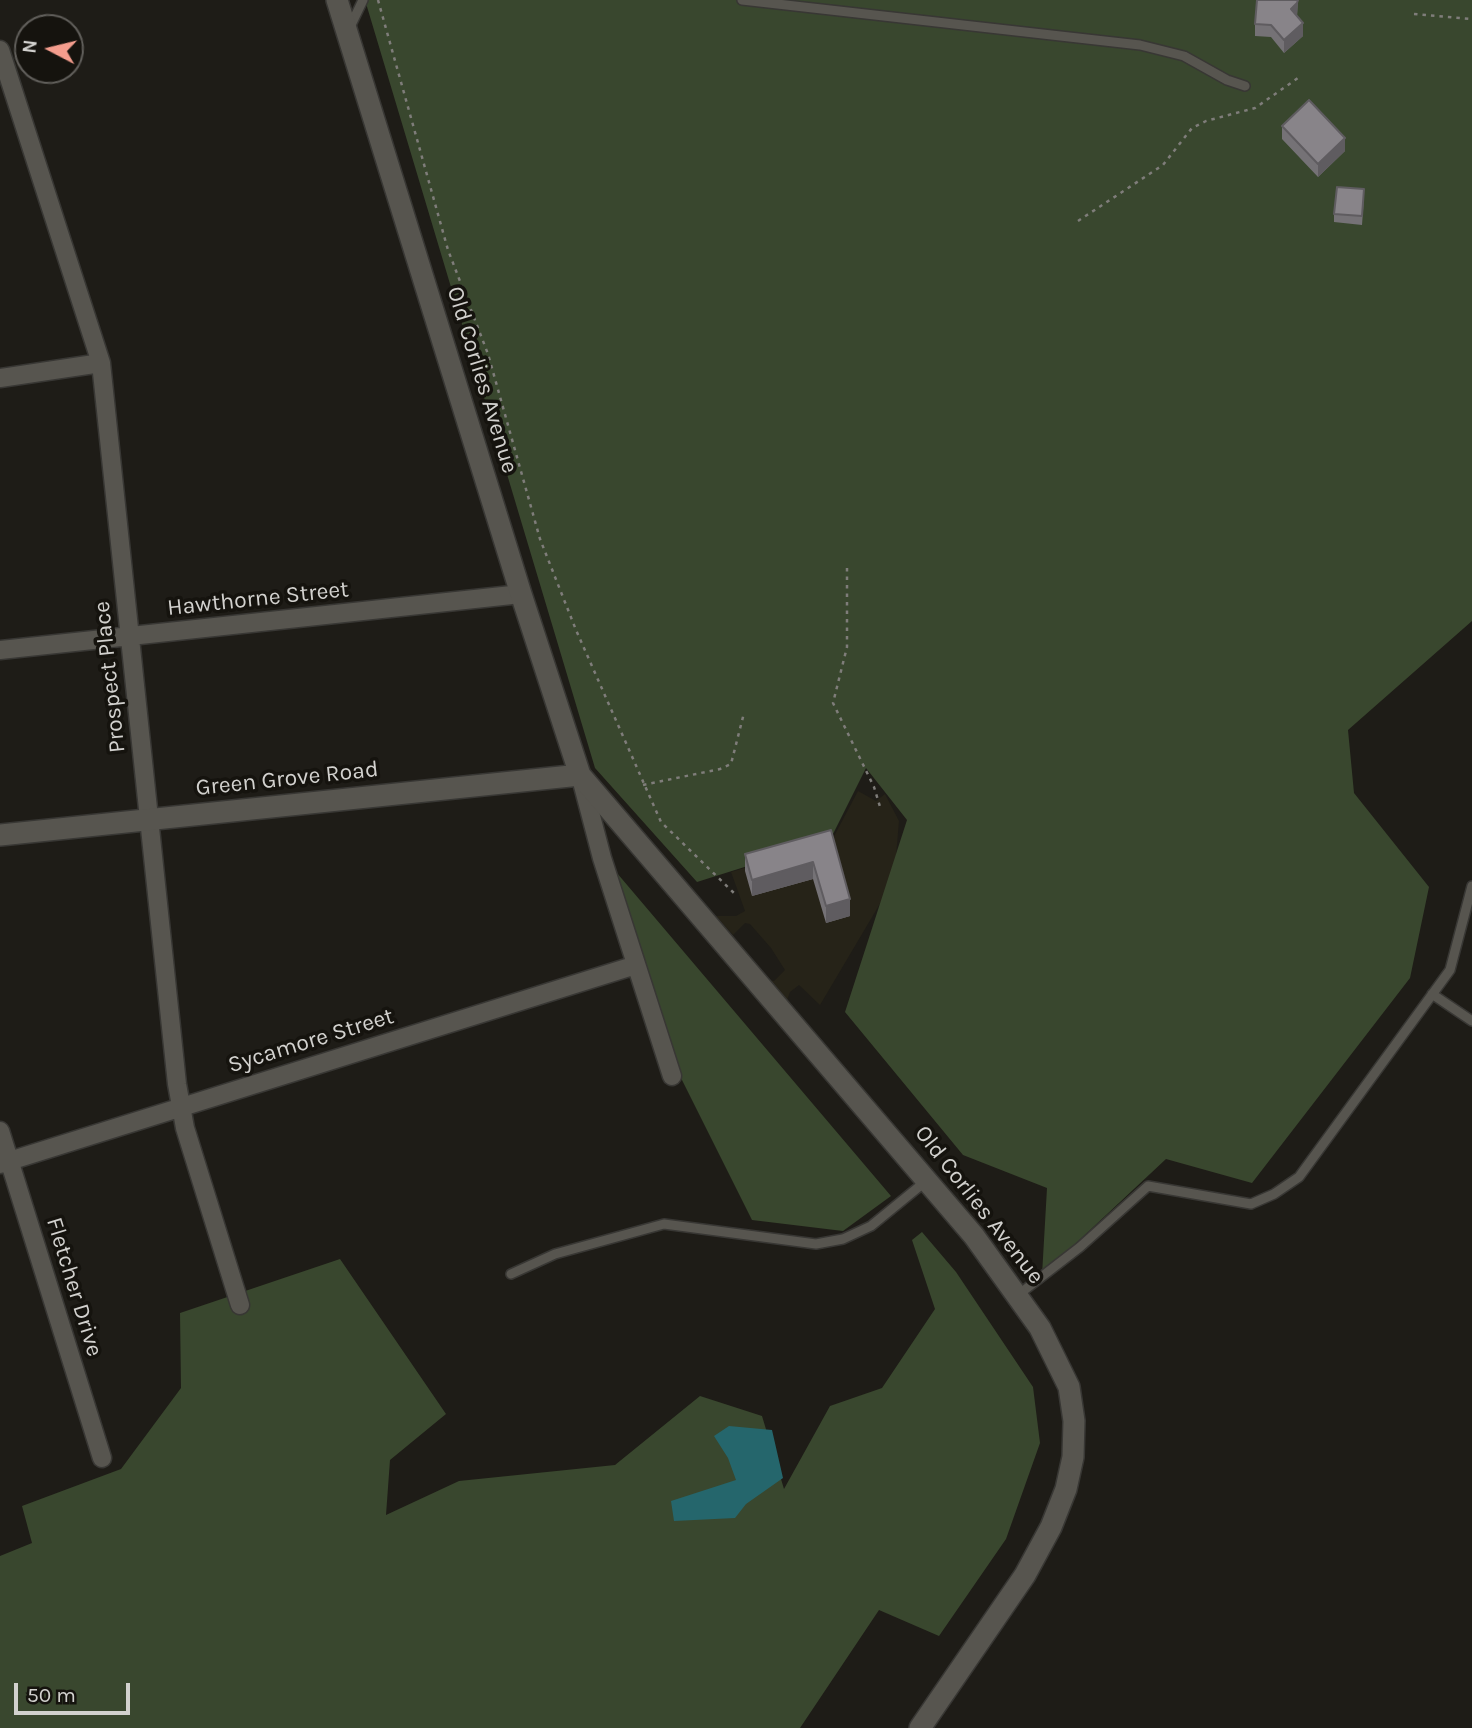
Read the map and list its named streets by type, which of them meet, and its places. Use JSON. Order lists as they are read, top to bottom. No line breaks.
{"streets":{"street":["Old Corlies Avenue","Hawthorne Street","Prospect Place","Green Grove Road","Sycamore Street","Fletcher Drive"]},"crossings":[["Old Corlies Avenue","Hawthorne Street"],["Old Corlies Avenue","Green Grove Road"],["Old Corlies Avenue","Sycamore Street"],["Hawthorne Street","Prospect Place"],["Prospect Place","Green Grove Road"],["Prospect Place","Sycamore Street"],["Sycamore Street","Fletcher Drive"]],"scale_bar":"50 m","north":"left"}
